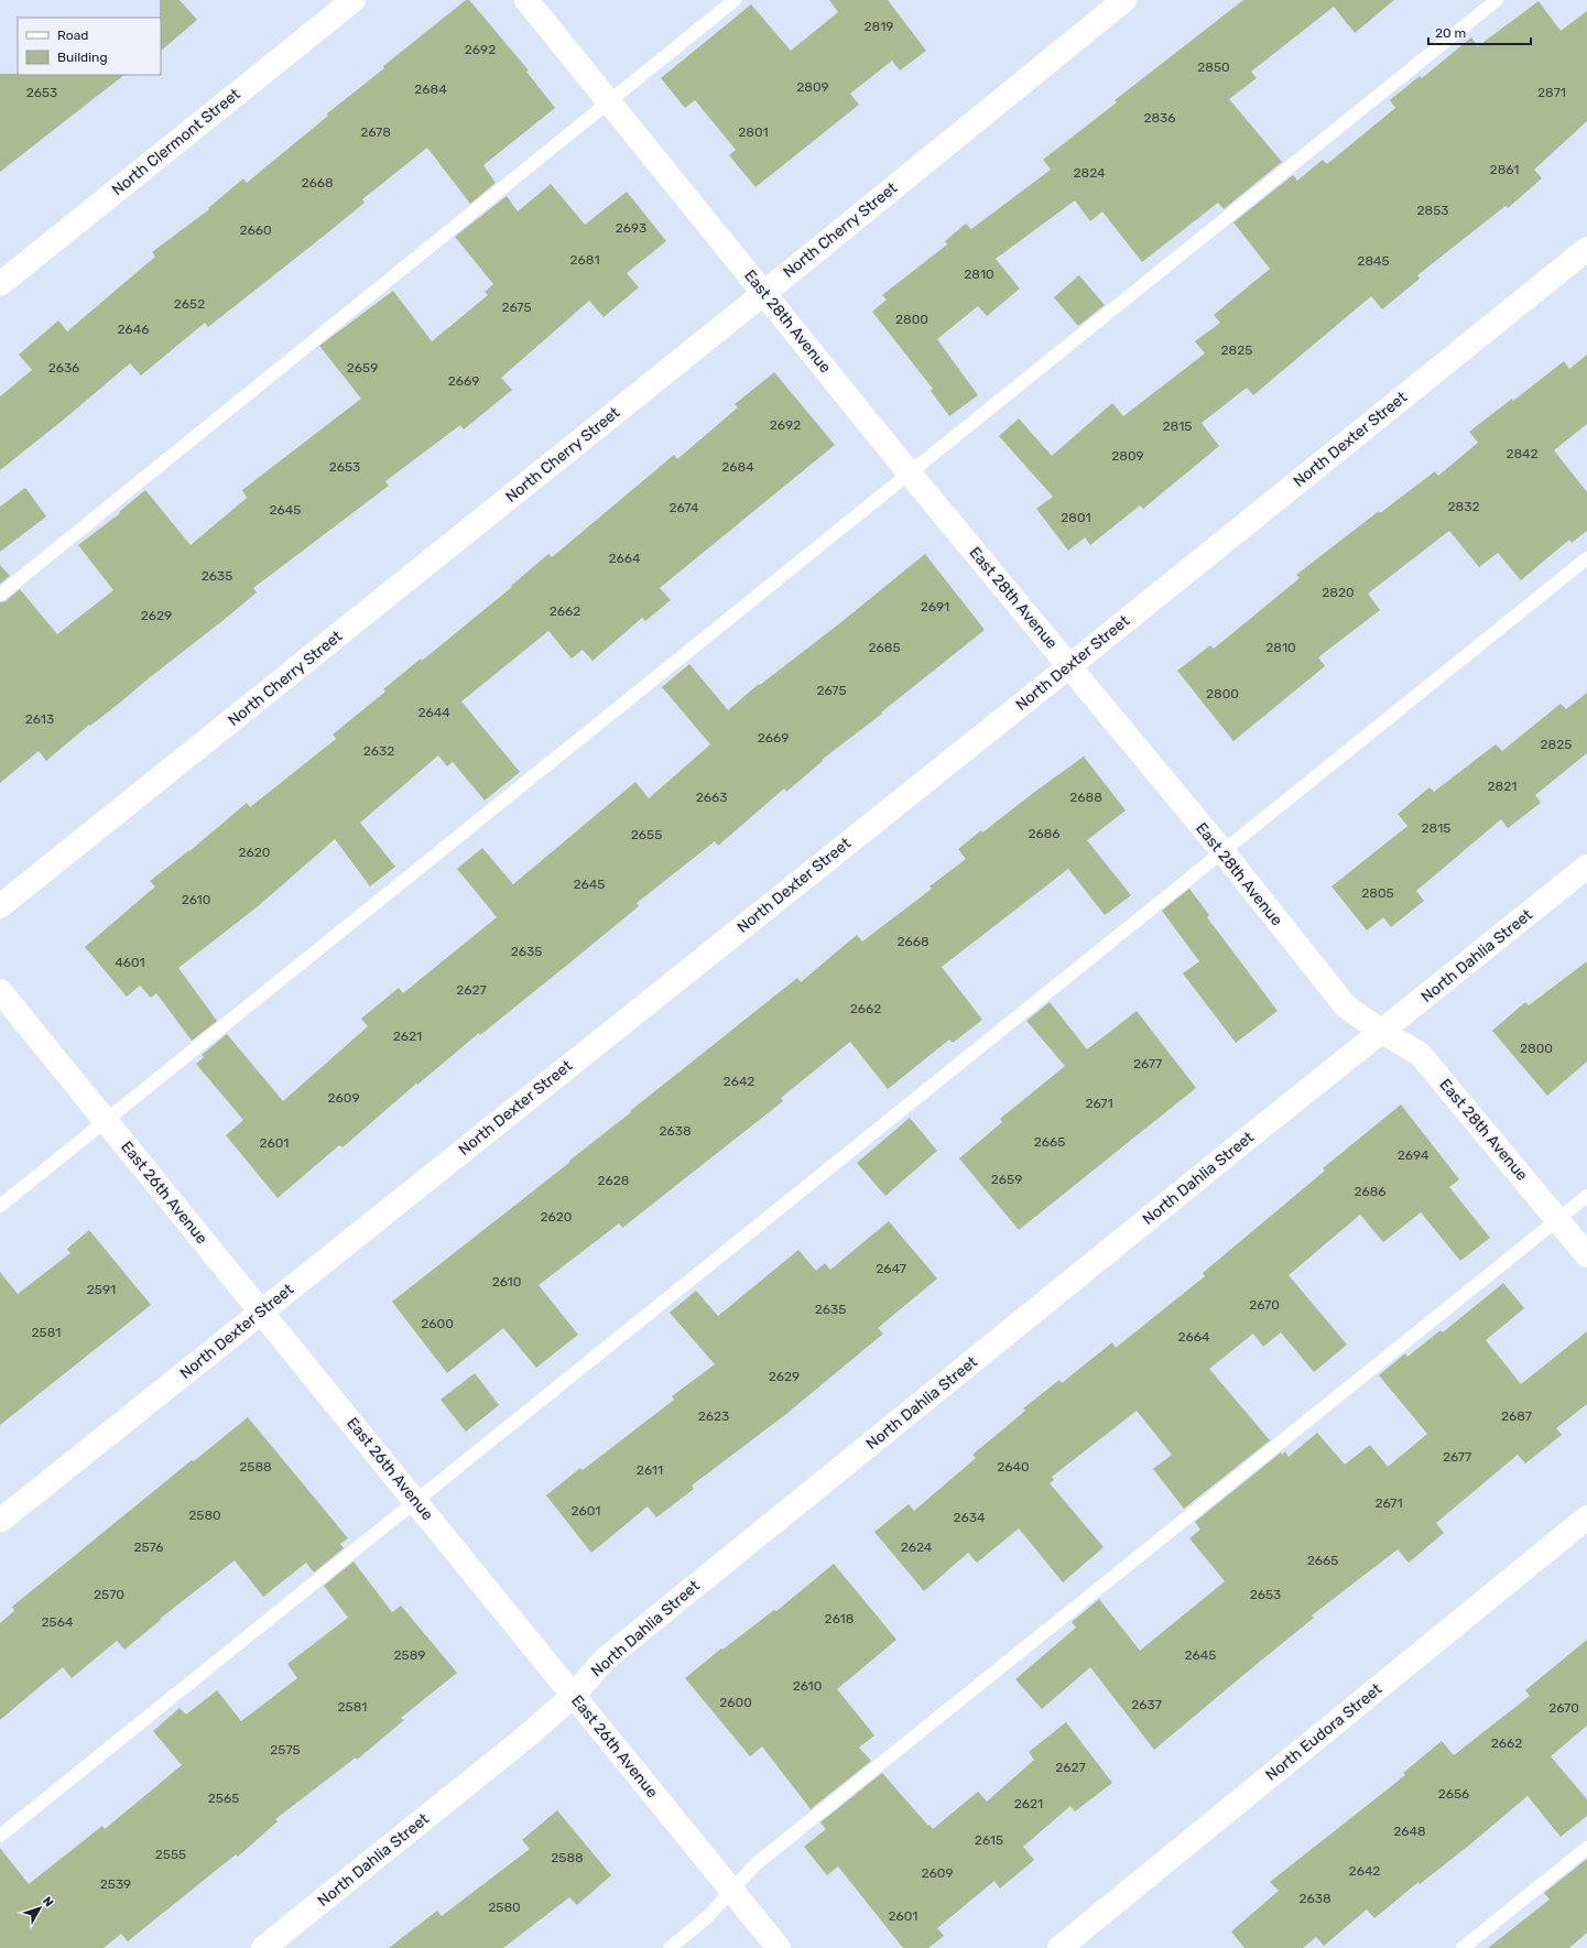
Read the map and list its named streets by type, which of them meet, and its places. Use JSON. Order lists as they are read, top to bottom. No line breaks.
{"streets":{"street":["North Clermont Street","North Cherry Street","East 28th Avenue","North Dexter Street","North Dahlia Street","East 26th Avenue","North Eudora Street"]},"crossings":[["North Cherry Street","East 28th Avenue"],["East 28th Avenue","North Dexter Street"],["East 28th Avenue","North Dahlia Street"],["North Dexter Street","East 26th Avenue"],["North Dahlia Street","East 26th Avenue"]],"house_numbers":["2819","2692","2850","2809","2684","2653","2871","2836","2678","2801","2861","2824","2668","2853","2693","2660","2681","2845","2810","2652","2675","2800","2646","2825","2636","2659","2669","2692","2815","2842","2809","2653","2684","2832","2674","2645","2801","2664","2635","2820","2691","2662","2629","2685","2810","2675","2800","2644","2613","2669","2825","2632","2821","2663","2688","2815","2686","2655","2620","2645","2805","2610","2668","2635","4601","2627","2662","2621","2800","2677","2642","2609","2671","2638","2665","2601","2694","2659","2628","2686","2620","2647","2610","2591","2670","2635","2600","2581","2664","2629","2623","2687","2677","2588","2640","2611","2671","2601","2580","2634","2576","2624","2665","2570","2653","2618","2564","2589","2645","2610","2600","2637","2581","2670","2662","2575","2627","2656","2565","2621","2648","2615","2555","2588","2642","2609","2539","2638","2580","2601"],"legend":["Road","Building"],"scale_bar":"20 m","north":"top right"}
